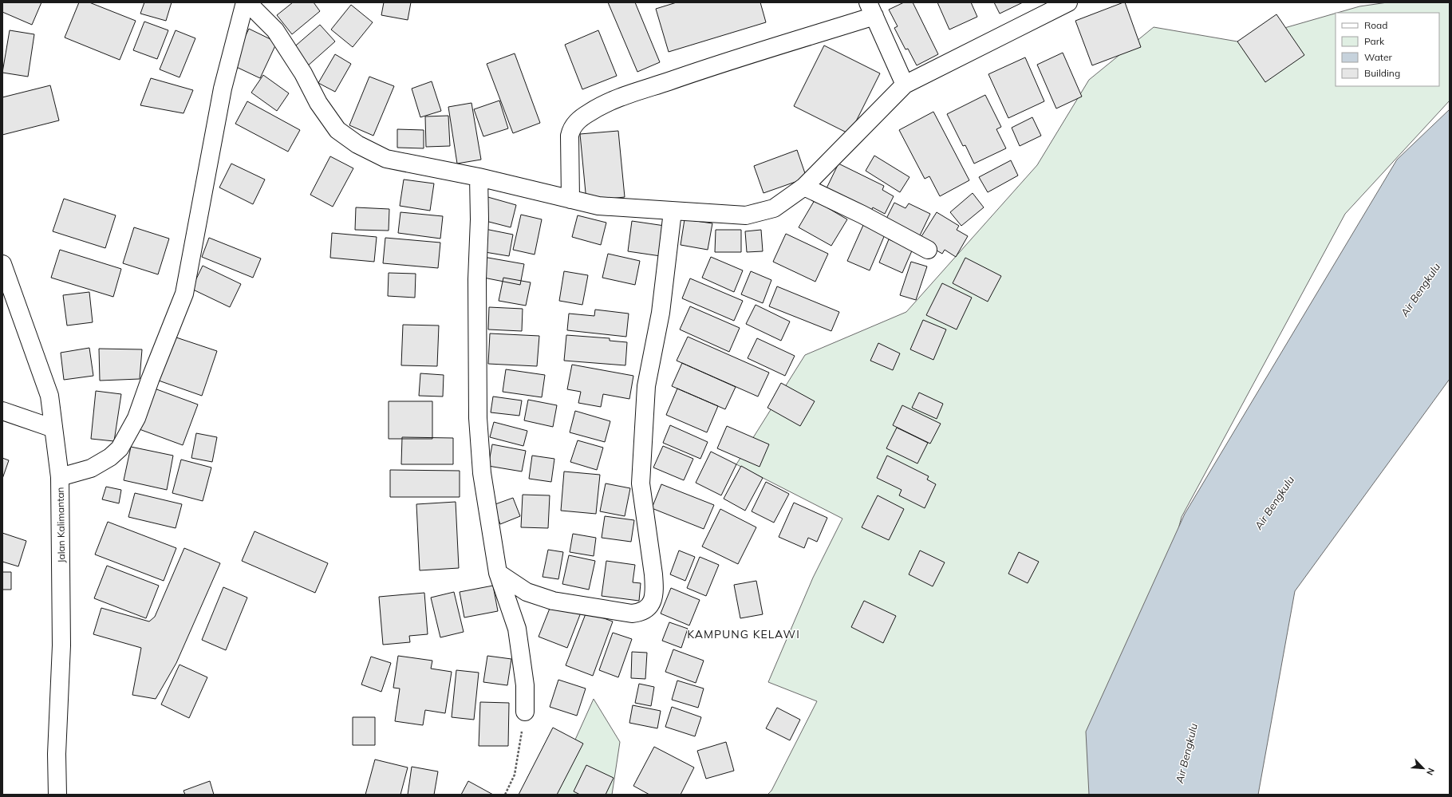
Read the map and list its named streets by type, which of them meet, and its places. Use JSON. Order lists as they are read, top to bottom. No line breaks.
{"streets":{"street":["Jalan Kalimantan"]},"districts":["KAMPUNG KELAWI"],"water":["Air Bengkulu"],"legend":["Road","Park","Water","Building"],"north":"bottom right"}
